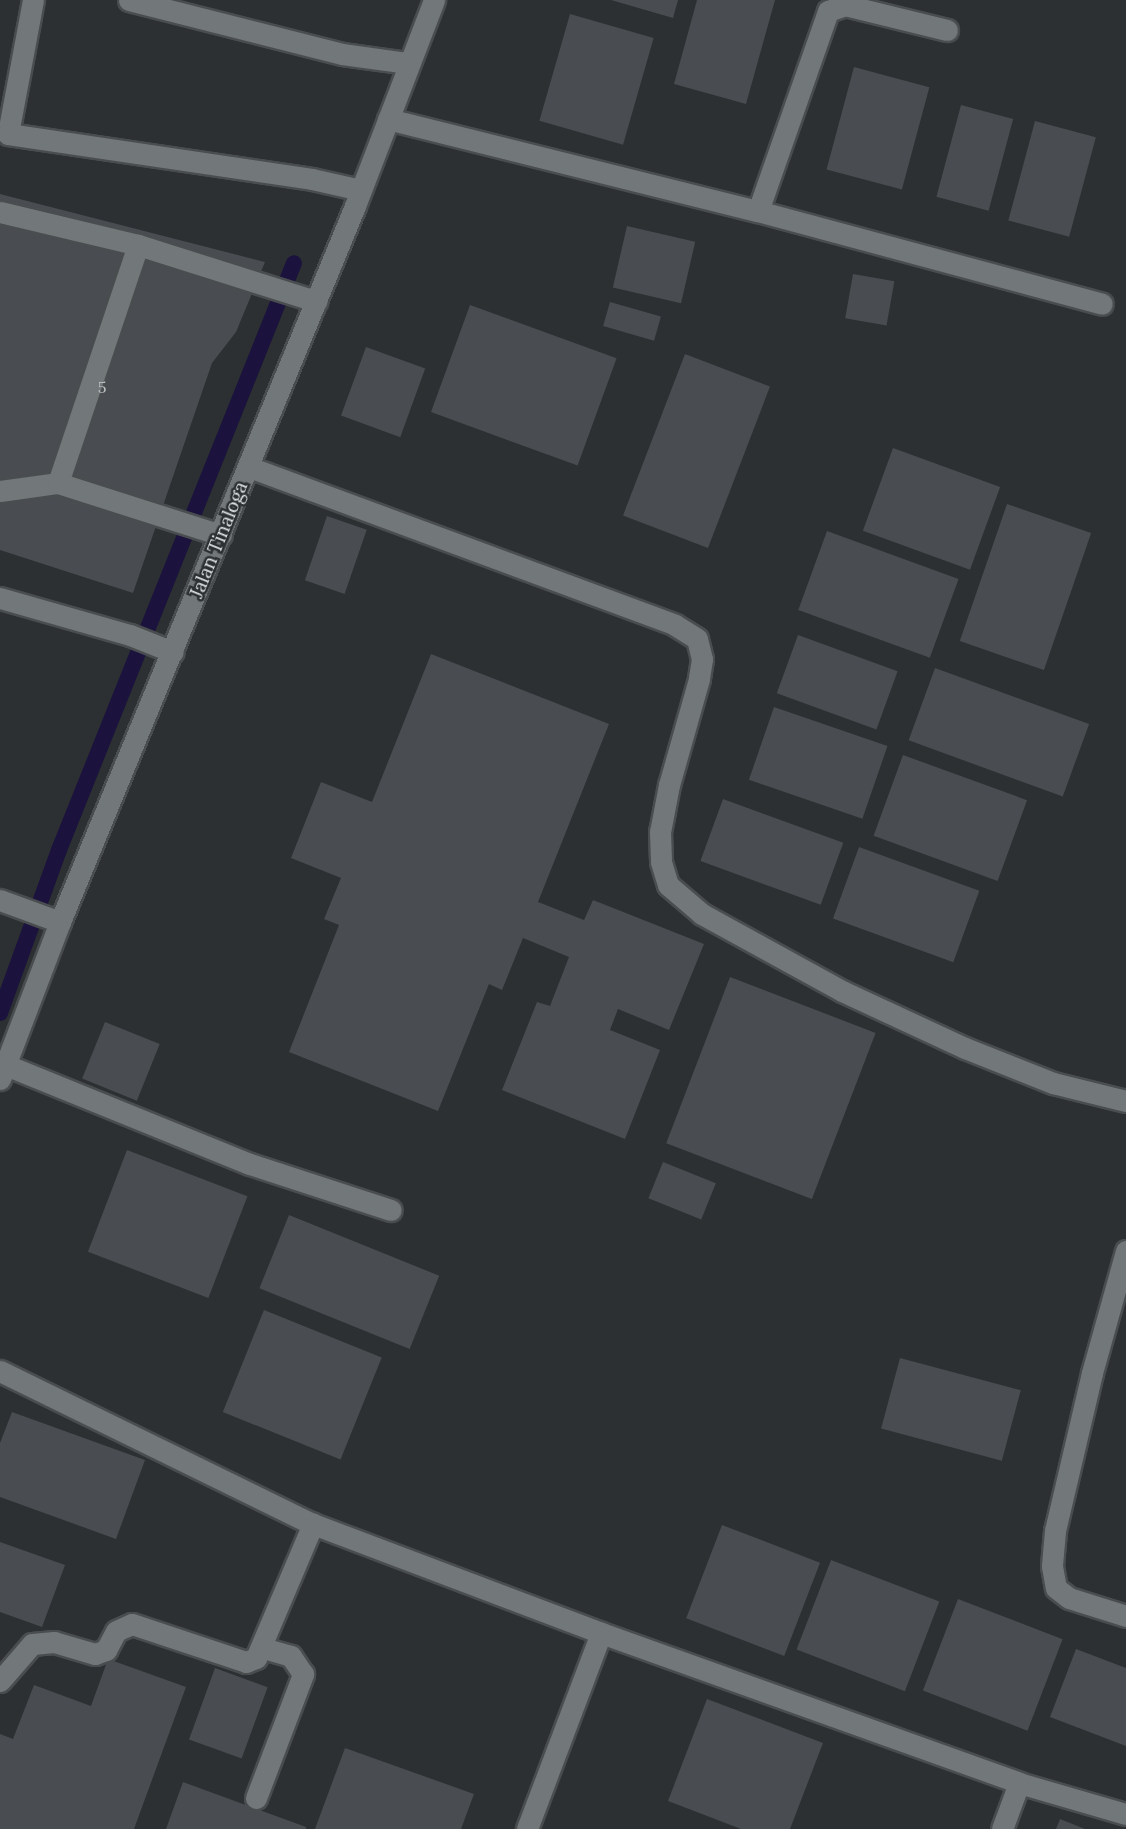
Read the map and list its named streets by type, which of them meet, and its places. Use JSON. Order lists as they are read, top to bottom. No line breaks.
{"streets":{"street":["Jalan Tinaloga"]},"house_numbers":["5"]}
